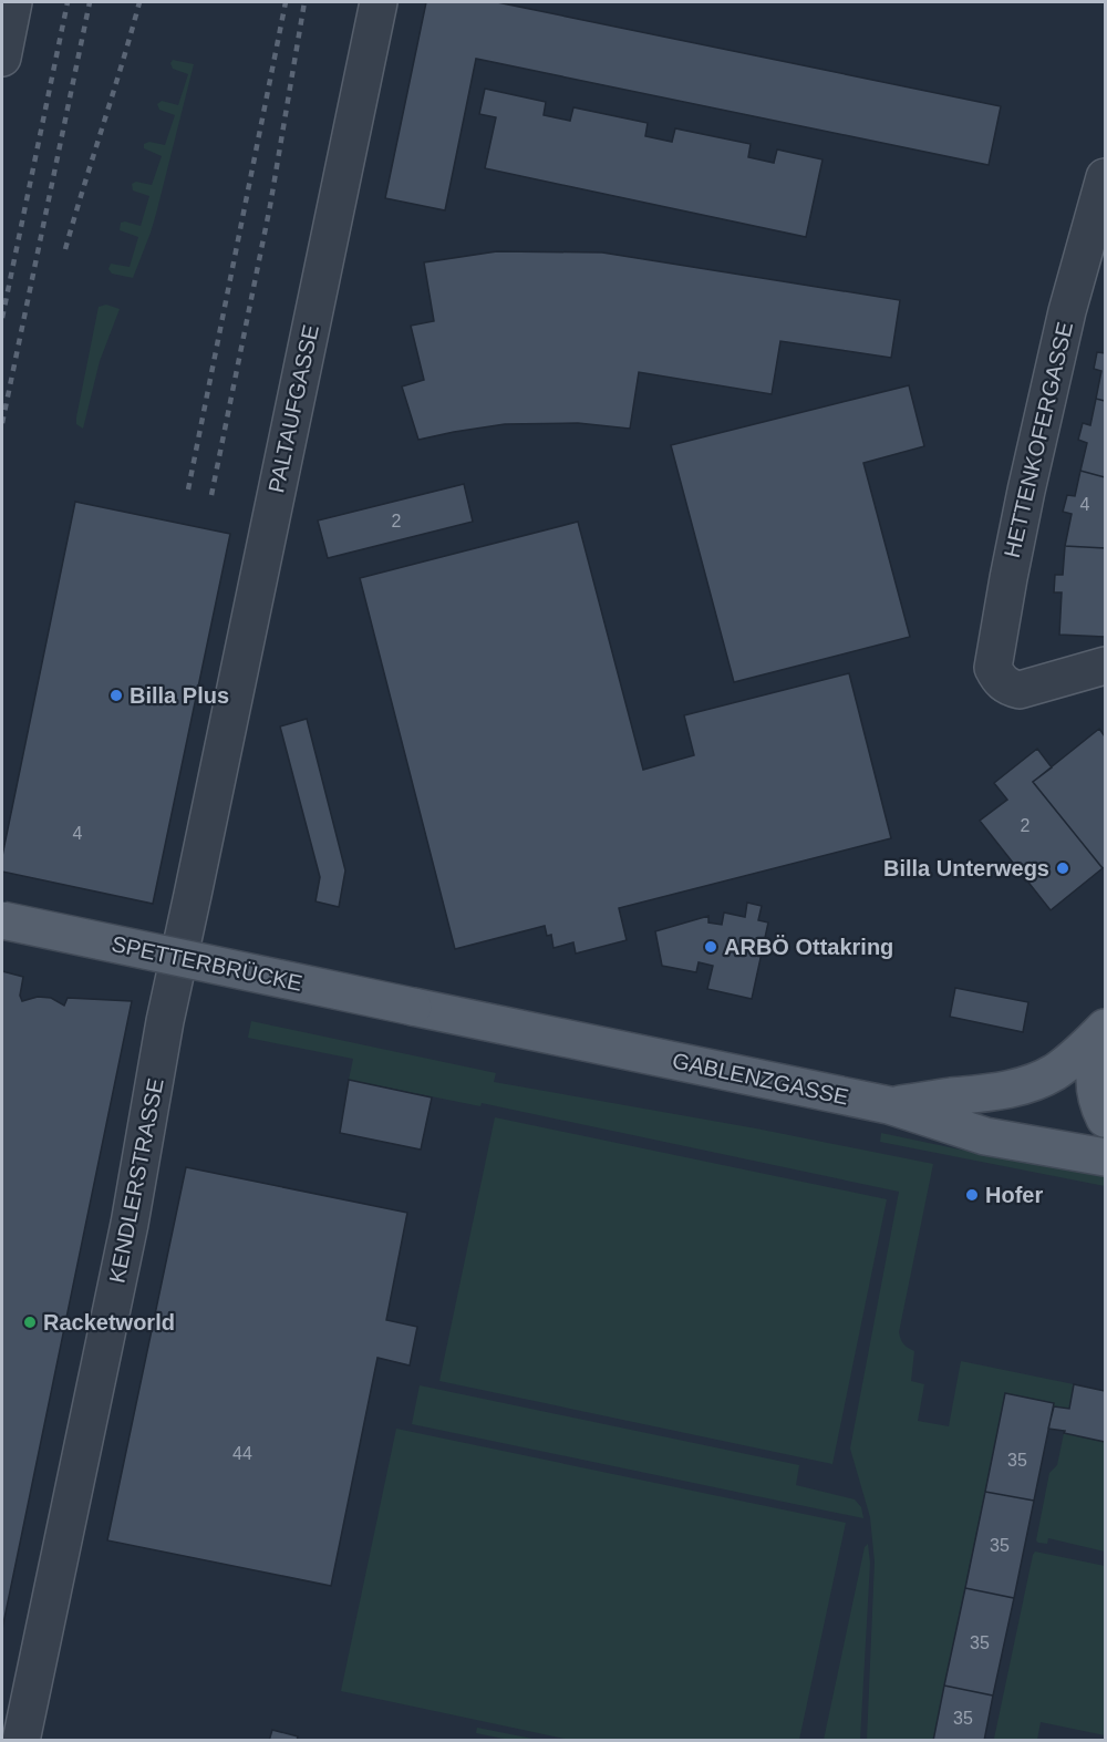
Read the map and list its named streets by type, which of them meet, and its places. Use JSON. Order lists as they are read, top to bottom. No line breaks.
{"streets":{"main road":["SPETTERBRÜCKE","GABLENZGASSE"],"street":["PALTAUFGASSE","HETTENKOFERGASSE","KENDLERSTRASSE"]},"crossings":[["PALTAUFGASSE","KENDLERSTRASSE"],["SPETTERBRÜCKE","GABLENZGASSE"]],"places":["Billa Plus","Billa Unterwegs","ARBÖ Ottakring","Hofer","Racketworld"],"house_numbers":["4","2","2","4","44","35","35","35","35"]}
